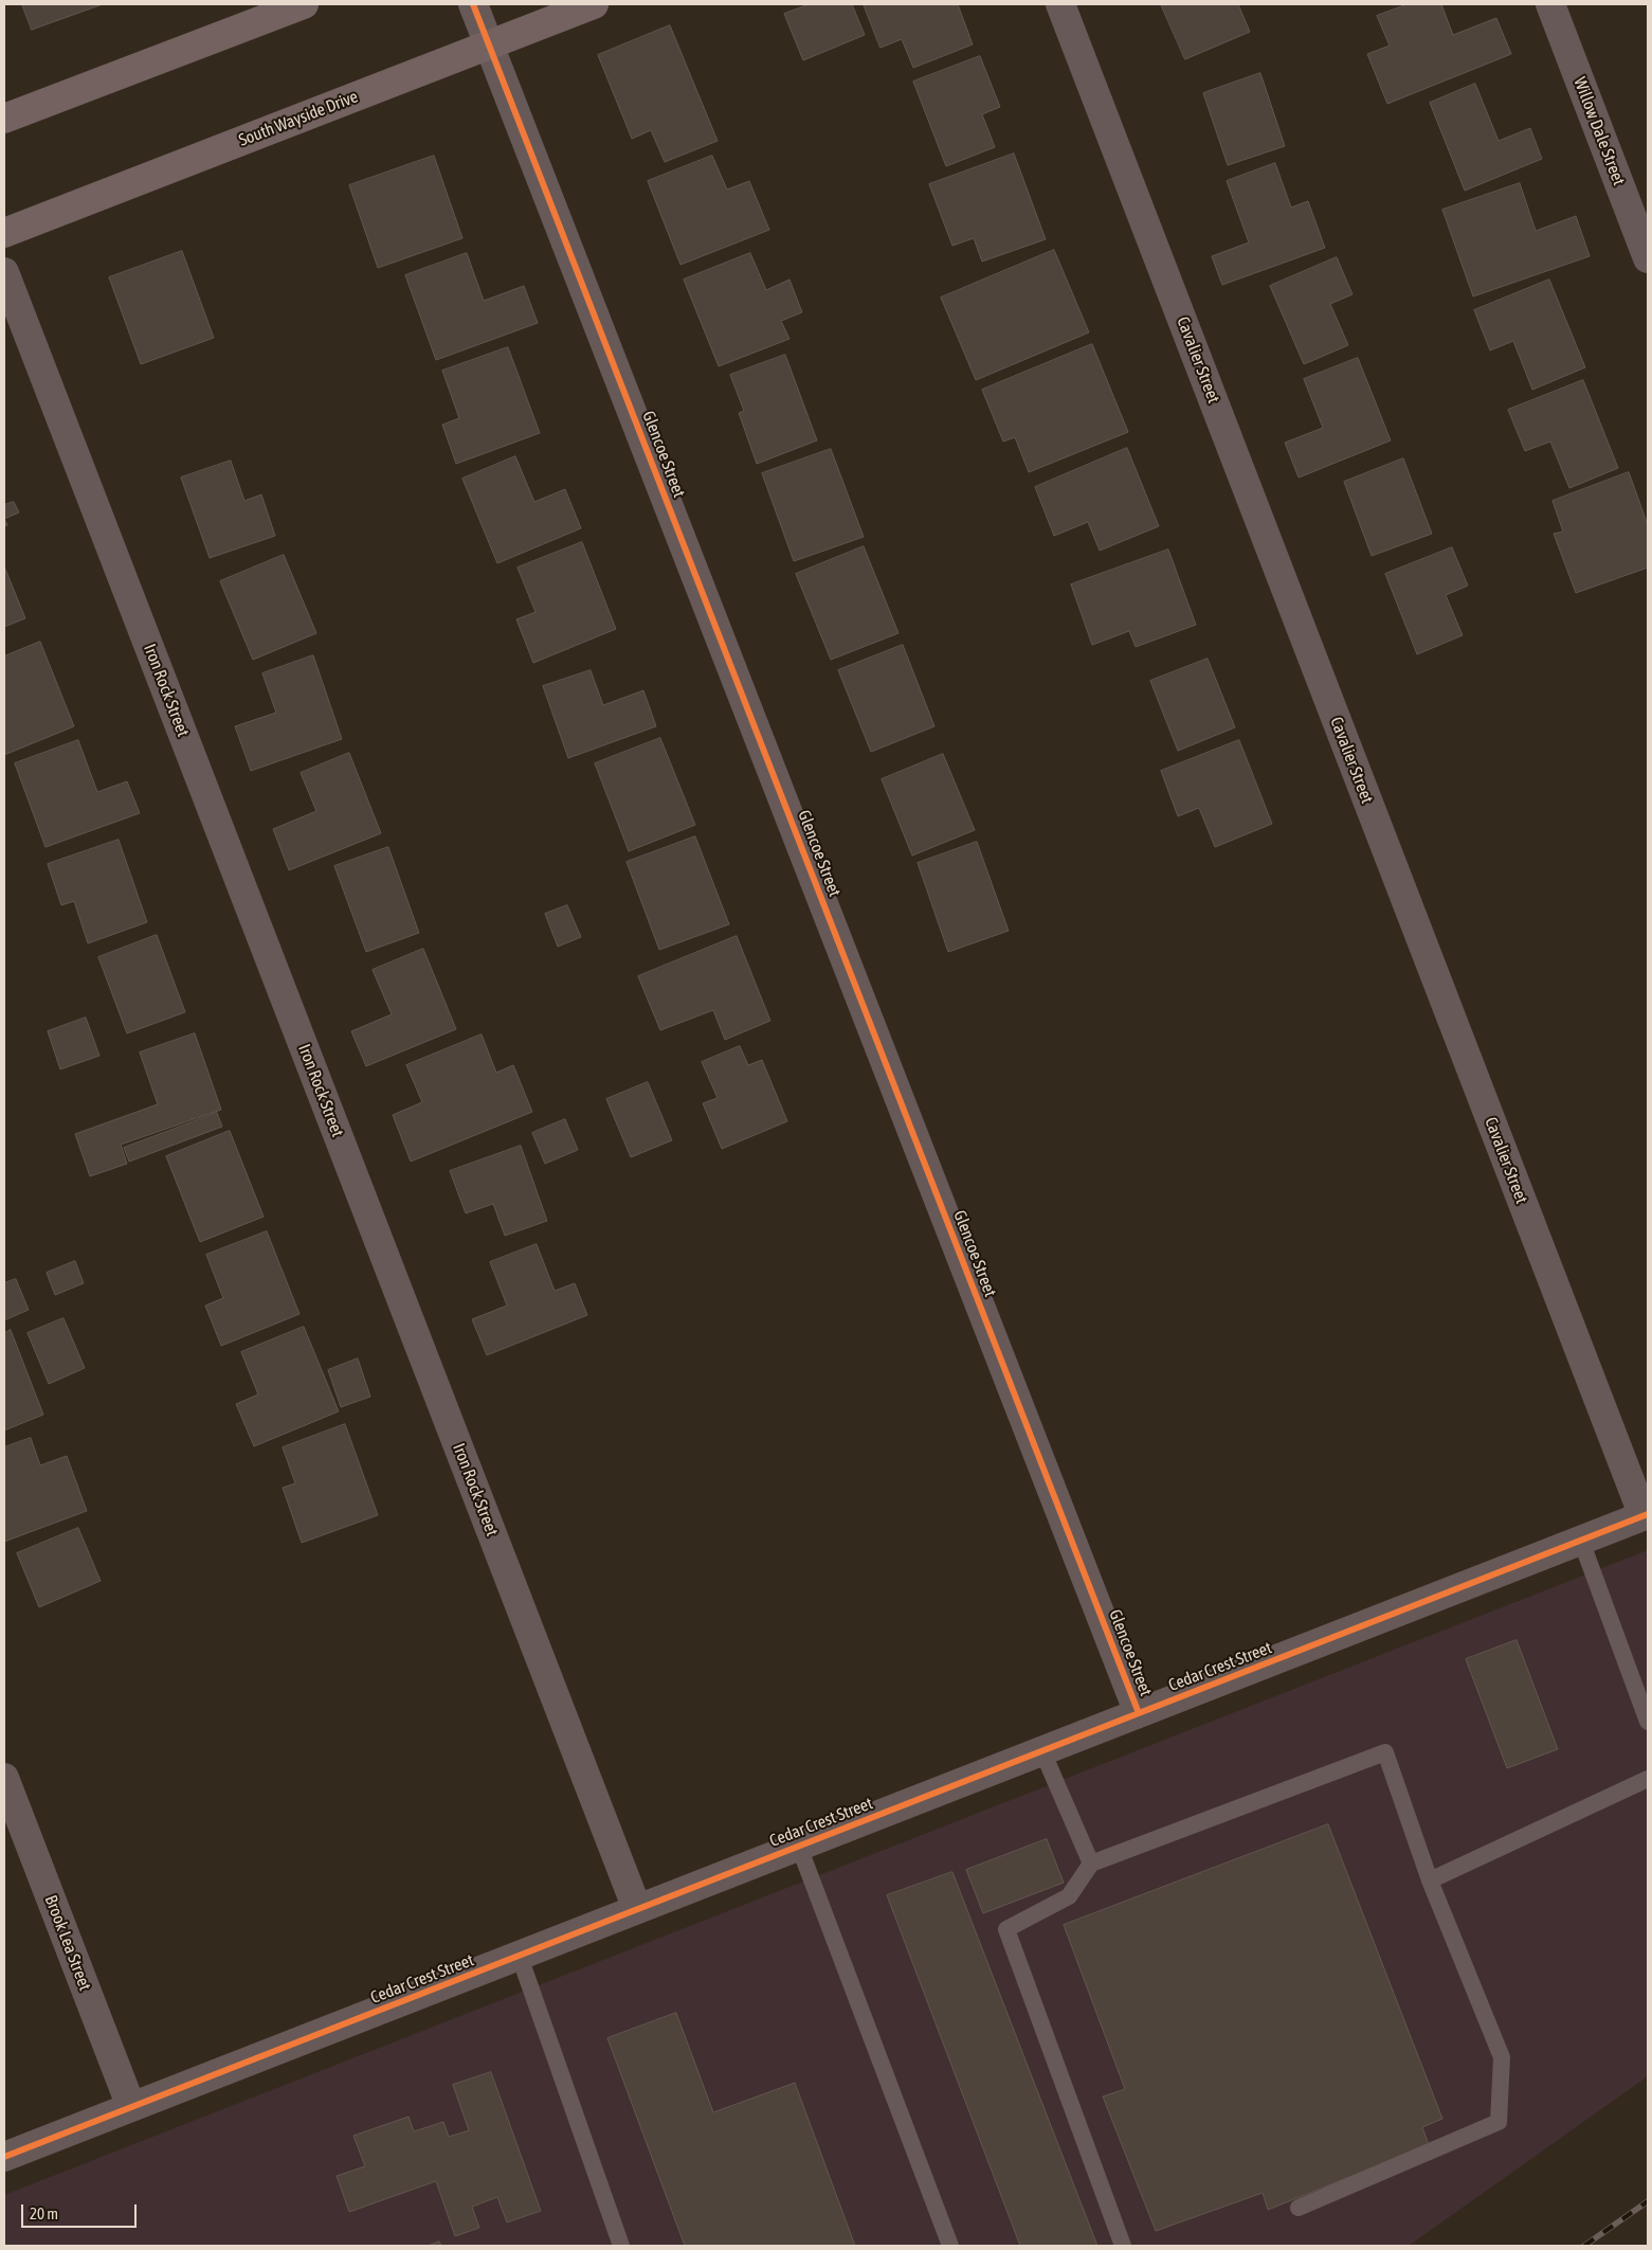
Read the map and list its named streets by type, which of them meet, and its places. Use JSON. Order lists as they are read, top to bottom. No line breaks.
{"streets":{"main road":["South Wayside Drive"],"street":["Willow Dale Street","Cavalier Street","Glencoe Street","Iron Rock Street","Cedar Crest Street","Brook Lea Street"]},"crossings":[["South Wayside Drive","Glencoe Street"],["Cavalier Street","Cedar Crest Street"],["Glencoe Street","Cedar Crest Street"],["Iron Rock Street","Cedar Crest Street"],["Cedar Crest Street","Brook Lea Street"]],"scale_bar":"20 m"}
